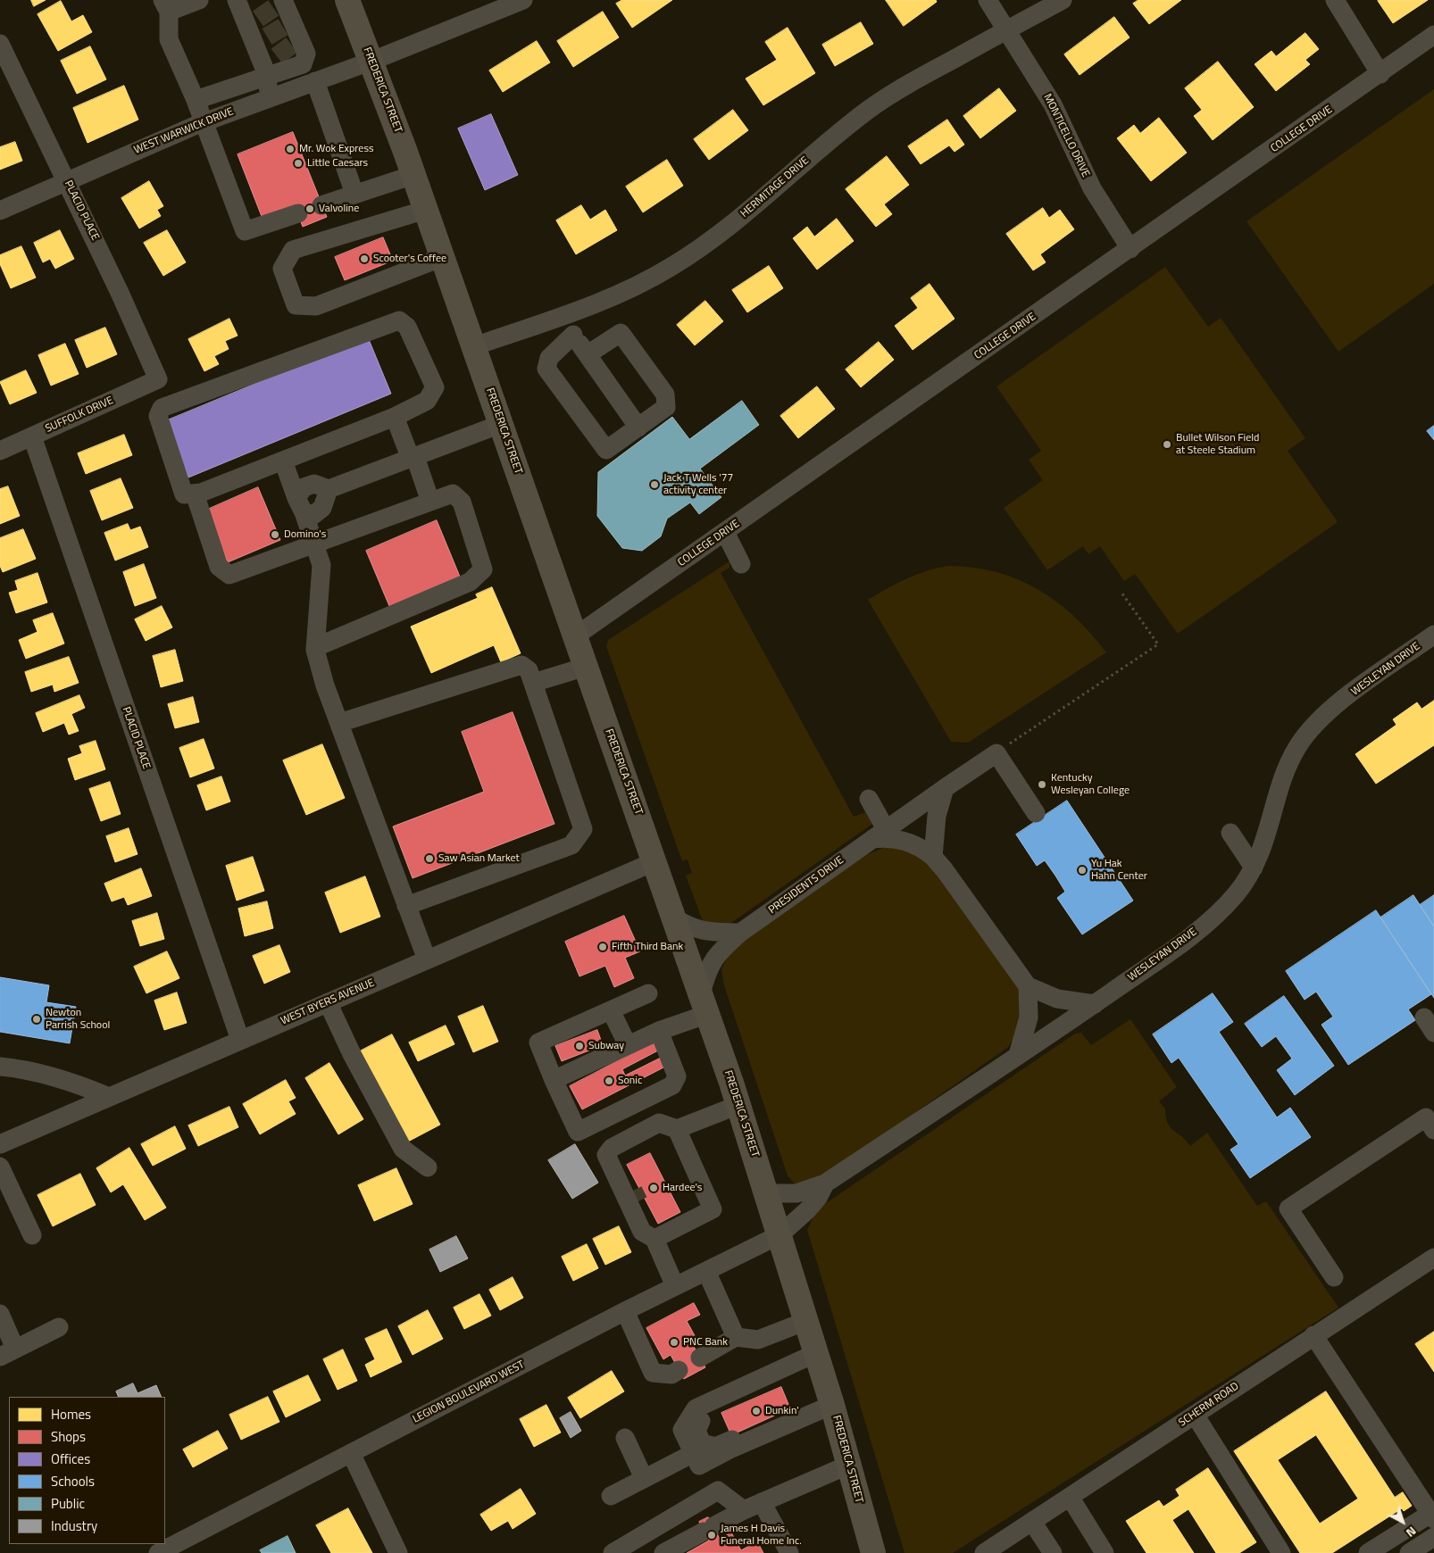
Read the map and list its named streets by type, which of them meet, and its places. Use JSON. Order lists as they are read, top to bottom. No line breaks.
{"streets":{"main road":["FREDERICA STREET"],"street":["COLLEGE DRIVE","WEST WARWICK DRIVE","MONTICELLO DRIVE","HERMITAGE DRIVE","PLACID PLACE","SUFFOLK DRIVE","WESLEYAN DRIVE","PRESIDENTS DRIVE","WEST BYERS AVENUE","LEGION BOULEVARD WEST","SCHERM ROAD"]},"crossings":[["FREDERICA STREET","COLLEGE DRIVE"],["FREDERICA STREET","WEST WARWICK DRIVE"],["FREDERICA STREET","HERMITAGE DRIVE"],["FREDERICA STREET","WESLEYAN DRIVE"],["FREDERICA STREET","PRESIDENTS DRIVE"],["FREDERICA STREET","WEST BYERS AVENUE"],["FREDERICA STREET","LEGION BOULEVARD WEST"],["COLLEGE DRIVE","MONTICELLO DRIVE"],["WEST WARWICK DRIVE","PLACID PLACE"],["MONTICELLO DRIVE","HERMITAGE DRIVE"],["PLACID PLACE","SUFFOLK DRIVE"],["PLACID PLACE","WEST BYERS AVENUE"],["WESLEYAN DRIVE","LEGION BOULEVARD WEST"]],"places":["Mr. Wok Express","Little Caesars","Valvoline","Scooter's Coffee","Bullet Wilson Field at Steele Stadium","Jack T Wells '77 activity center","Domino's","Kentucky Wesleyan College","Saw Asian Market","Yu Hak Hahn Center","Fifth Third Bank","Newton Parrish School","Subway","Sonic","Hardee's","PNC Bank","Dunkin'","James H Davis Funeral Home Inc."],"legend":["Homes","Shops","Offices","Schools","Public","Industry"],"north":"bottom right"}
